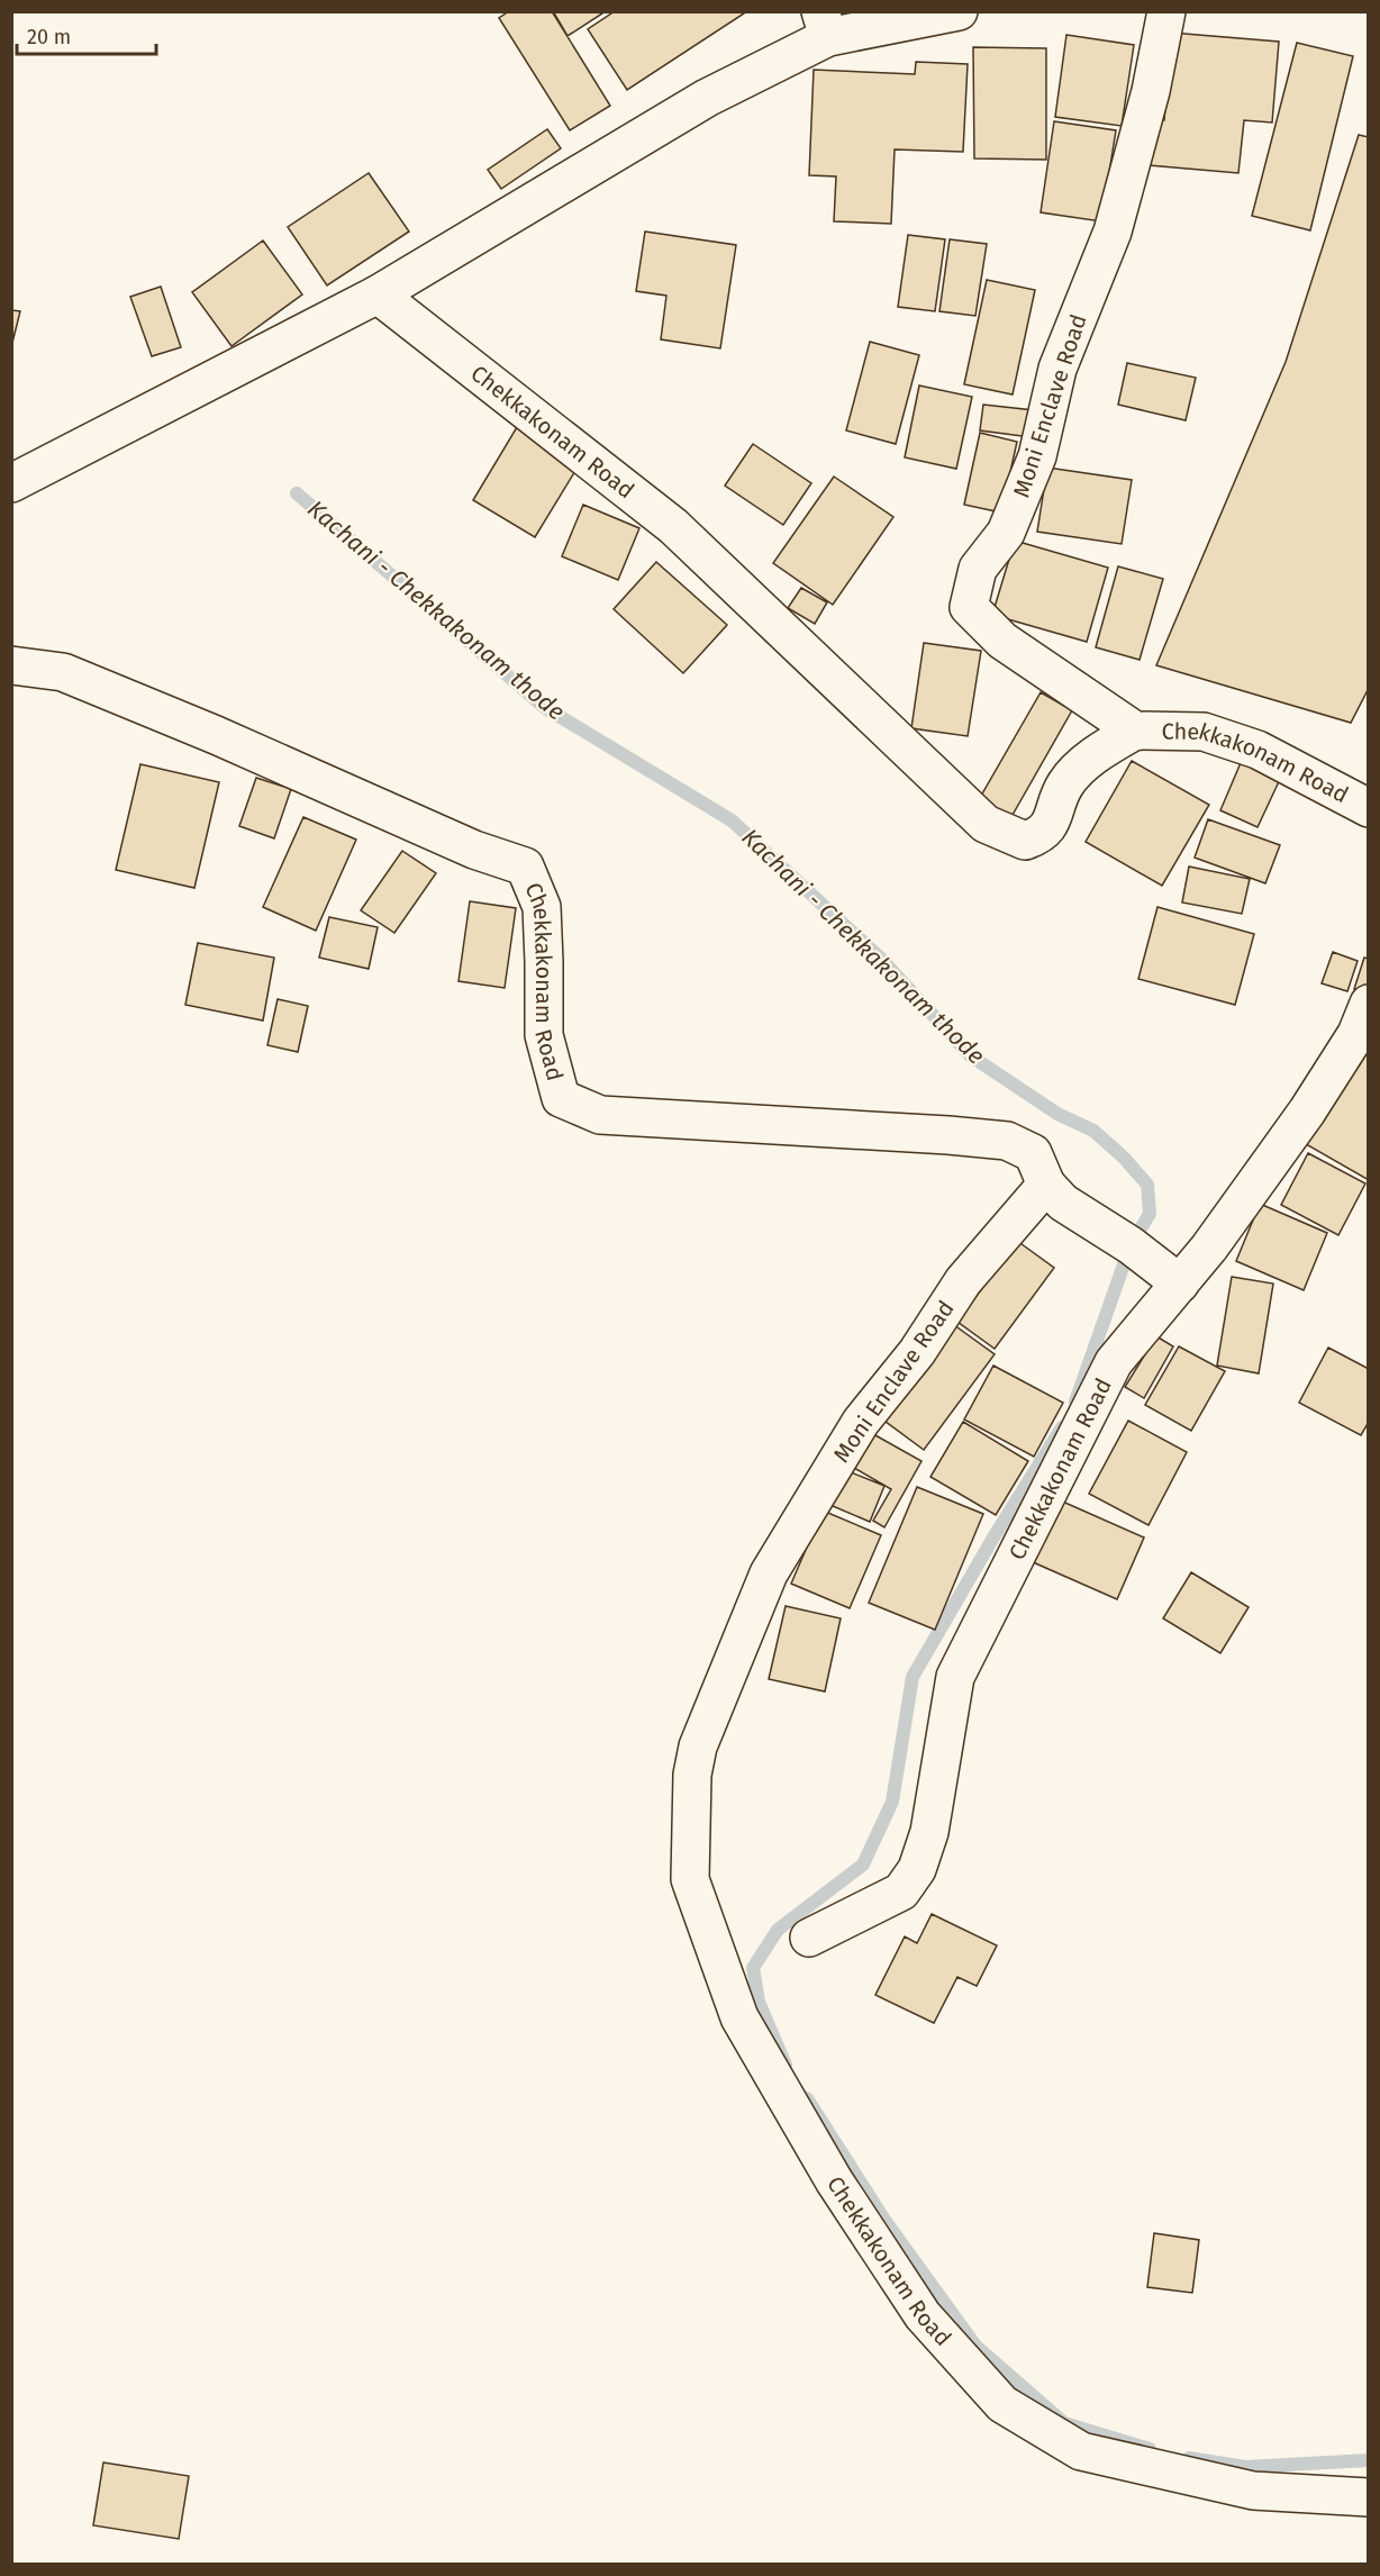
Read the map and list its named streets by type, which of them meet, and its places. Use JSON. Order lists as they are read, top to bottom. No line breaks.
{"streets":{"street":["Moni Enclave Road","Chekkakonam Road"]},"crossings":[["Moni Enclave Road","Chekkakonam Road"]],"water":["Kachani - Chekkakonam thode"],"scale_bar":"20 m"}
